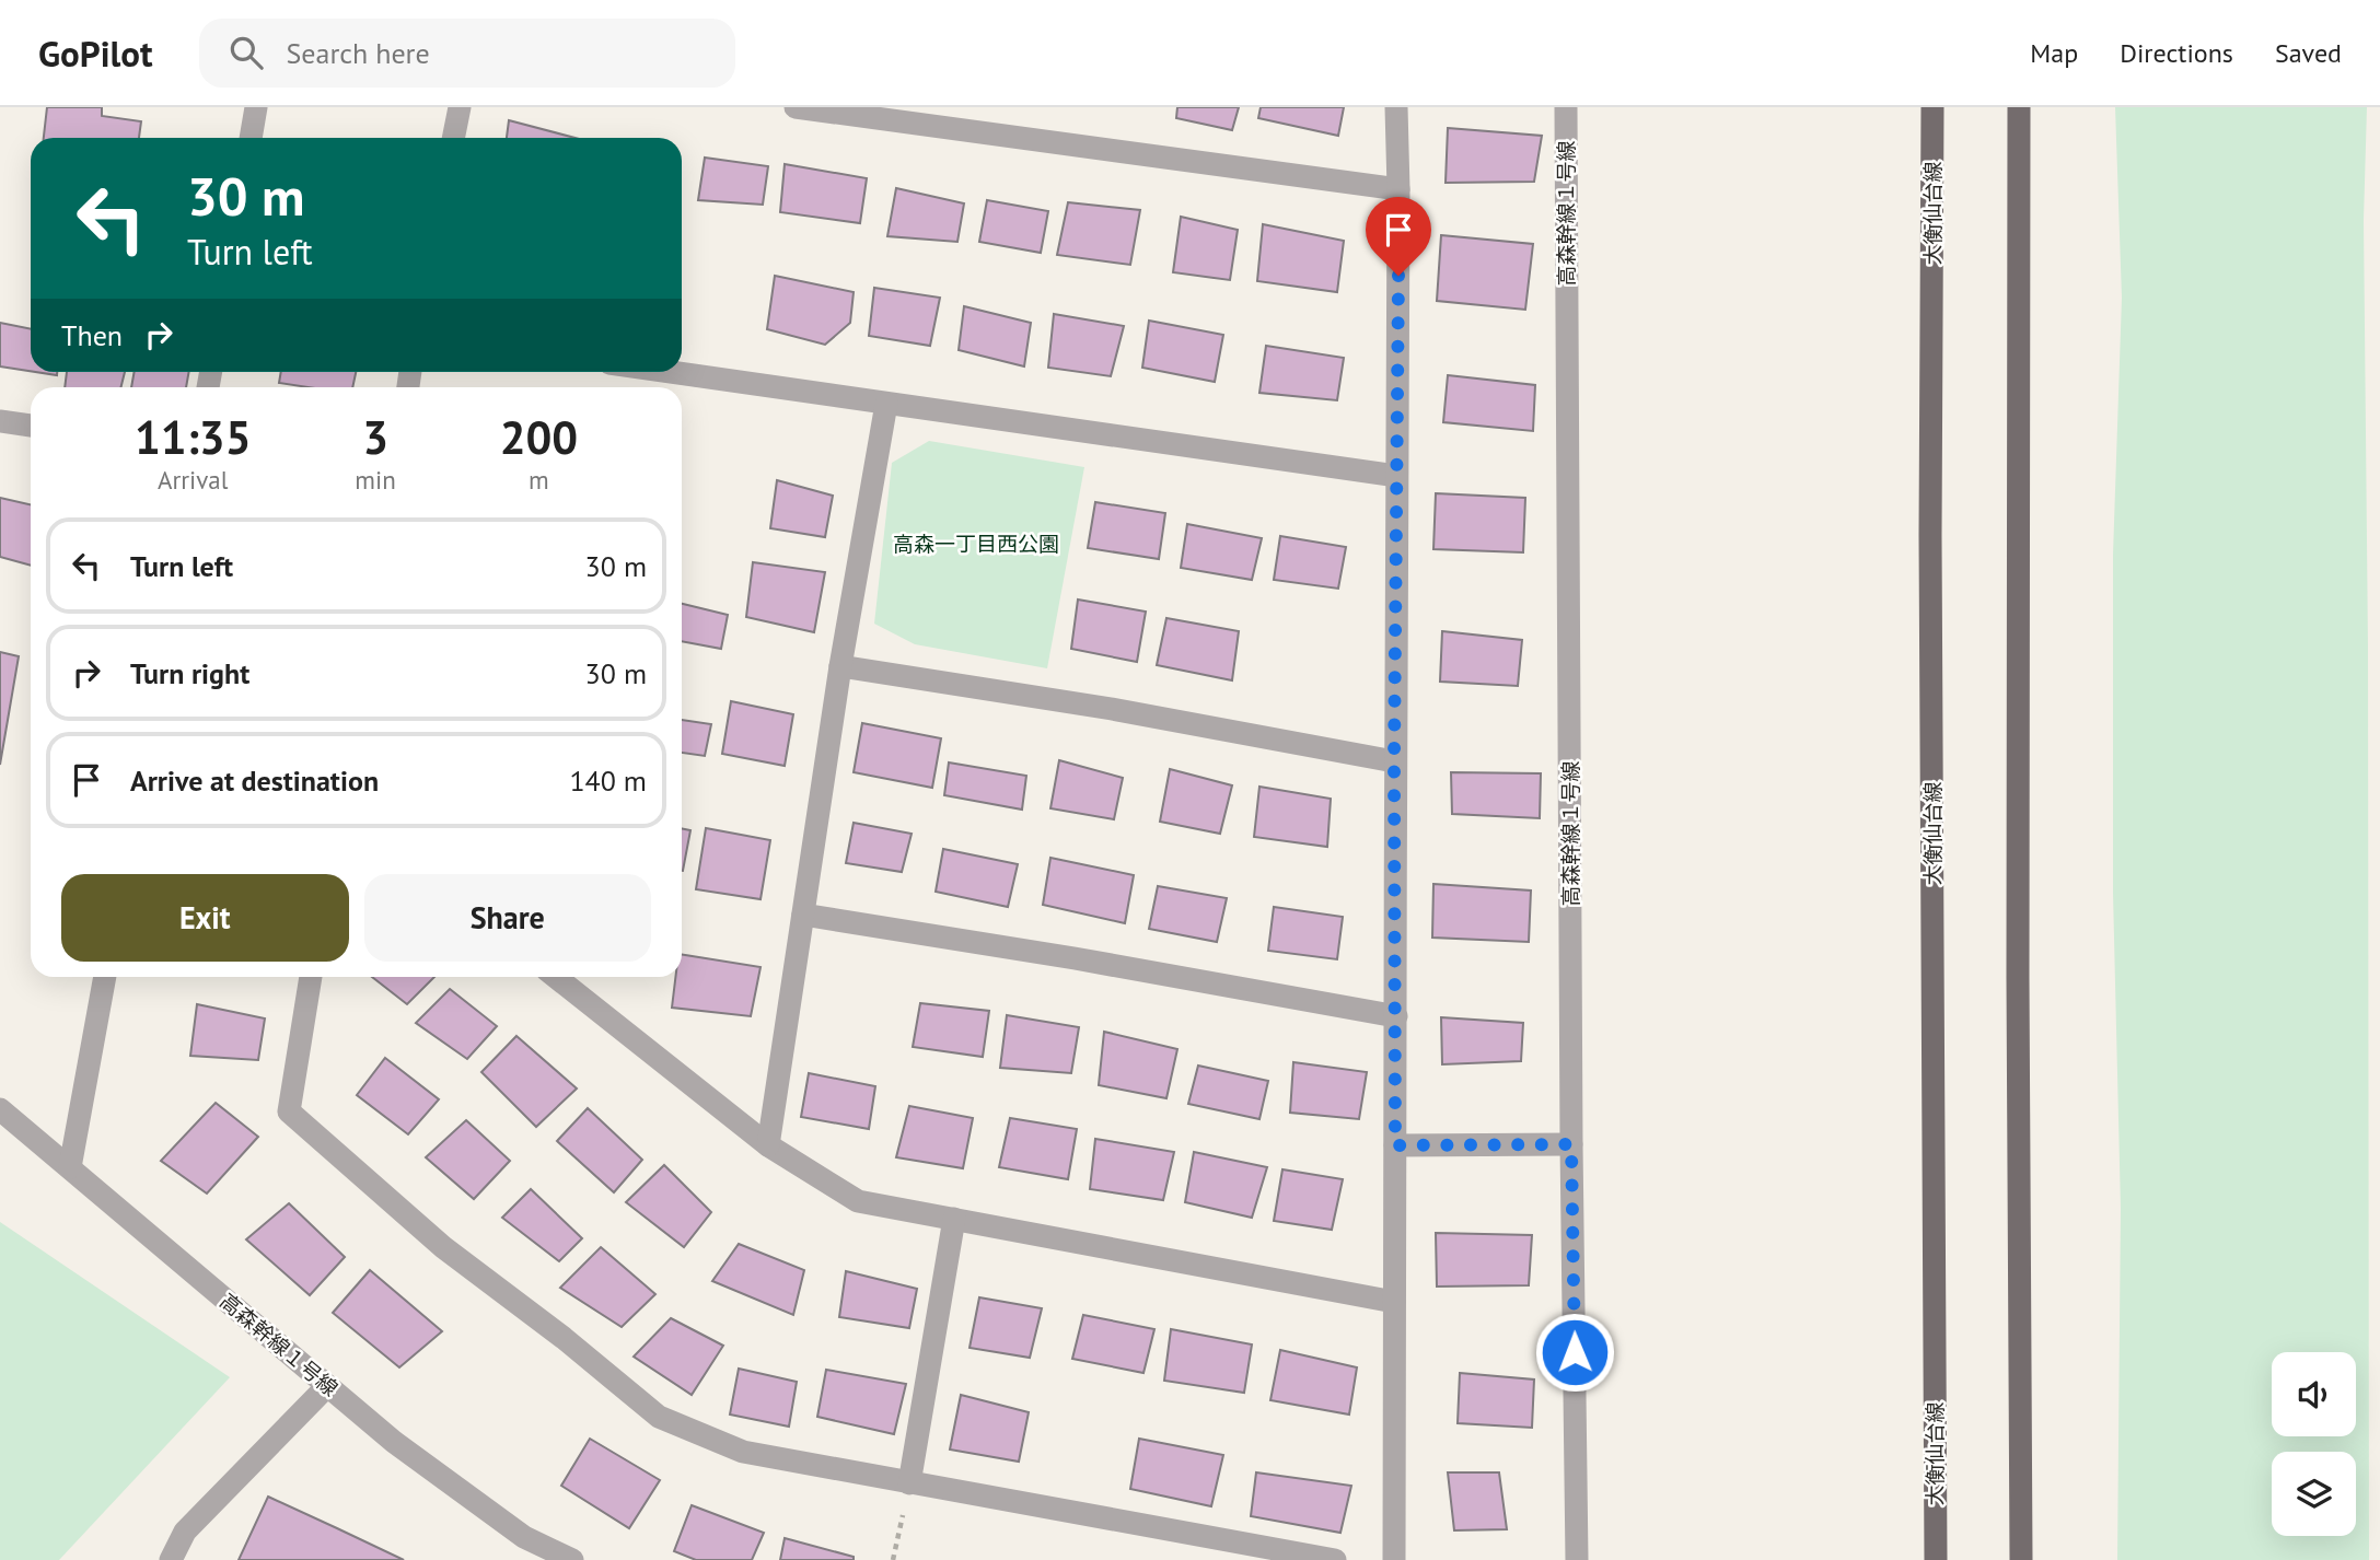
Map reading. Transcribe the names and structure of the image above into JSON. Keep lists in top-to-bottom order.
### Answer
{
  "streets": {
    "main road": ["大衡仙台線"],
    "street": ["高森幹線１号線"]
  },
  "parks": ["高森一丁目西公園"],
  "page": {
    "header": "GoPilot",
    "search": "Search here",
    "nav": ["Map", "Directions", "Saved"],
    "turn": ["30 m", "Turn left"],
    "then": "Then",
    "eta": [
      "11:35",
      "Arrival",
      "3",
      "min",
      "200",
      "m"
    ],
    "list": [
      {
        "name": "Turn left",
        "value": "30 m"
      },
      {
        "name": "Turn right",
        "value": "30 m"
      },
      {
        "name": "Arrive at destination",
        "value": "140 m"
      }
    ],
    "buttons": ["Exit", "Share"]
  }
}
